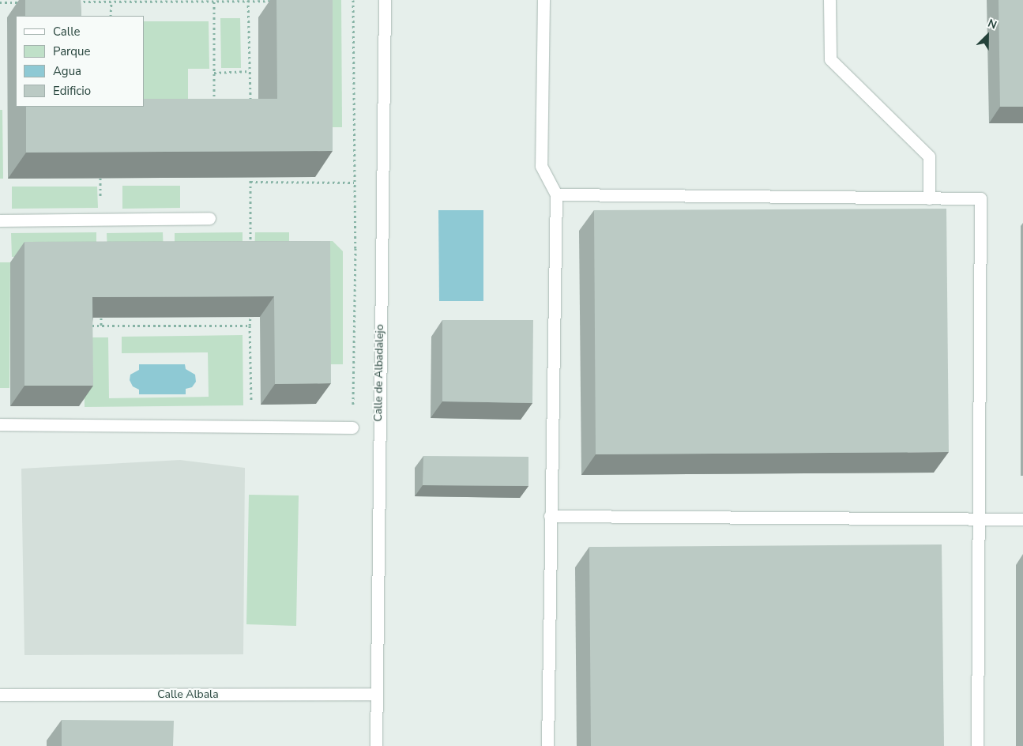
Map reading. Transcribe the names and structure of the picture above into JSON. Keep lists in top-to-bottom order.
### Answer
{
  "streets": {
    "street": ["Calle de Albadalejo", "Calle Albala"]
  },
  "crossings": [
    ["Calle de Albadalejo", "Calle Albala"]
  ],
  "legend": [
    "Calle",
    "Parque",
    "Agua",
    "Edificio"
  ],
  "north": "top right"
}
